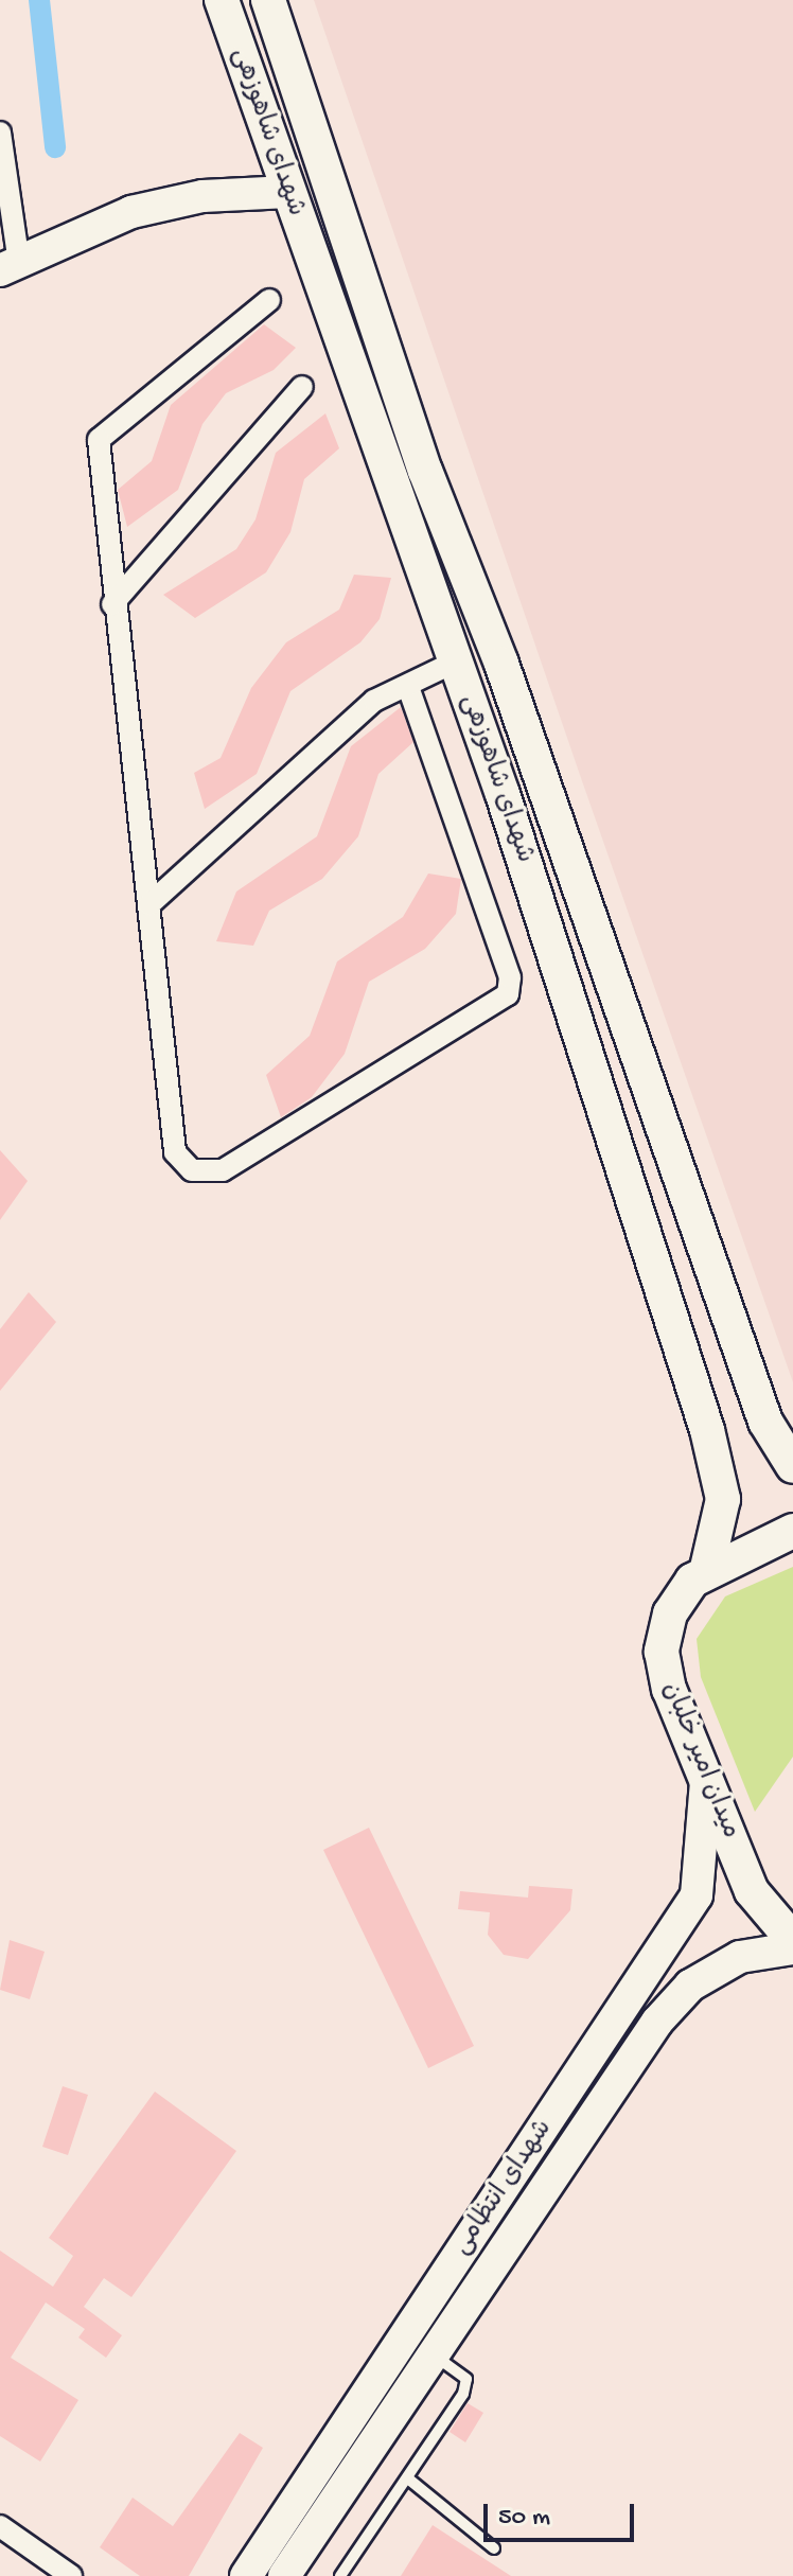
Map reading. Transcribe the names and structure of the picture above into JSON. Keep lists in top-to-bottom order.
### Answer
{
  "streets": {
    "main road": ["شهدای شاهوزهی", "میدان امیر خلبان", "شهدای انتظامی"]
  },
  "crossings": [
    ["شهدای شاهوزهی", "میدان امیر خلبان"],
    ["میدان امیر خلبان", "شهدای انتظامی"]
  ],
  "scale_bar": "50 m"
}
